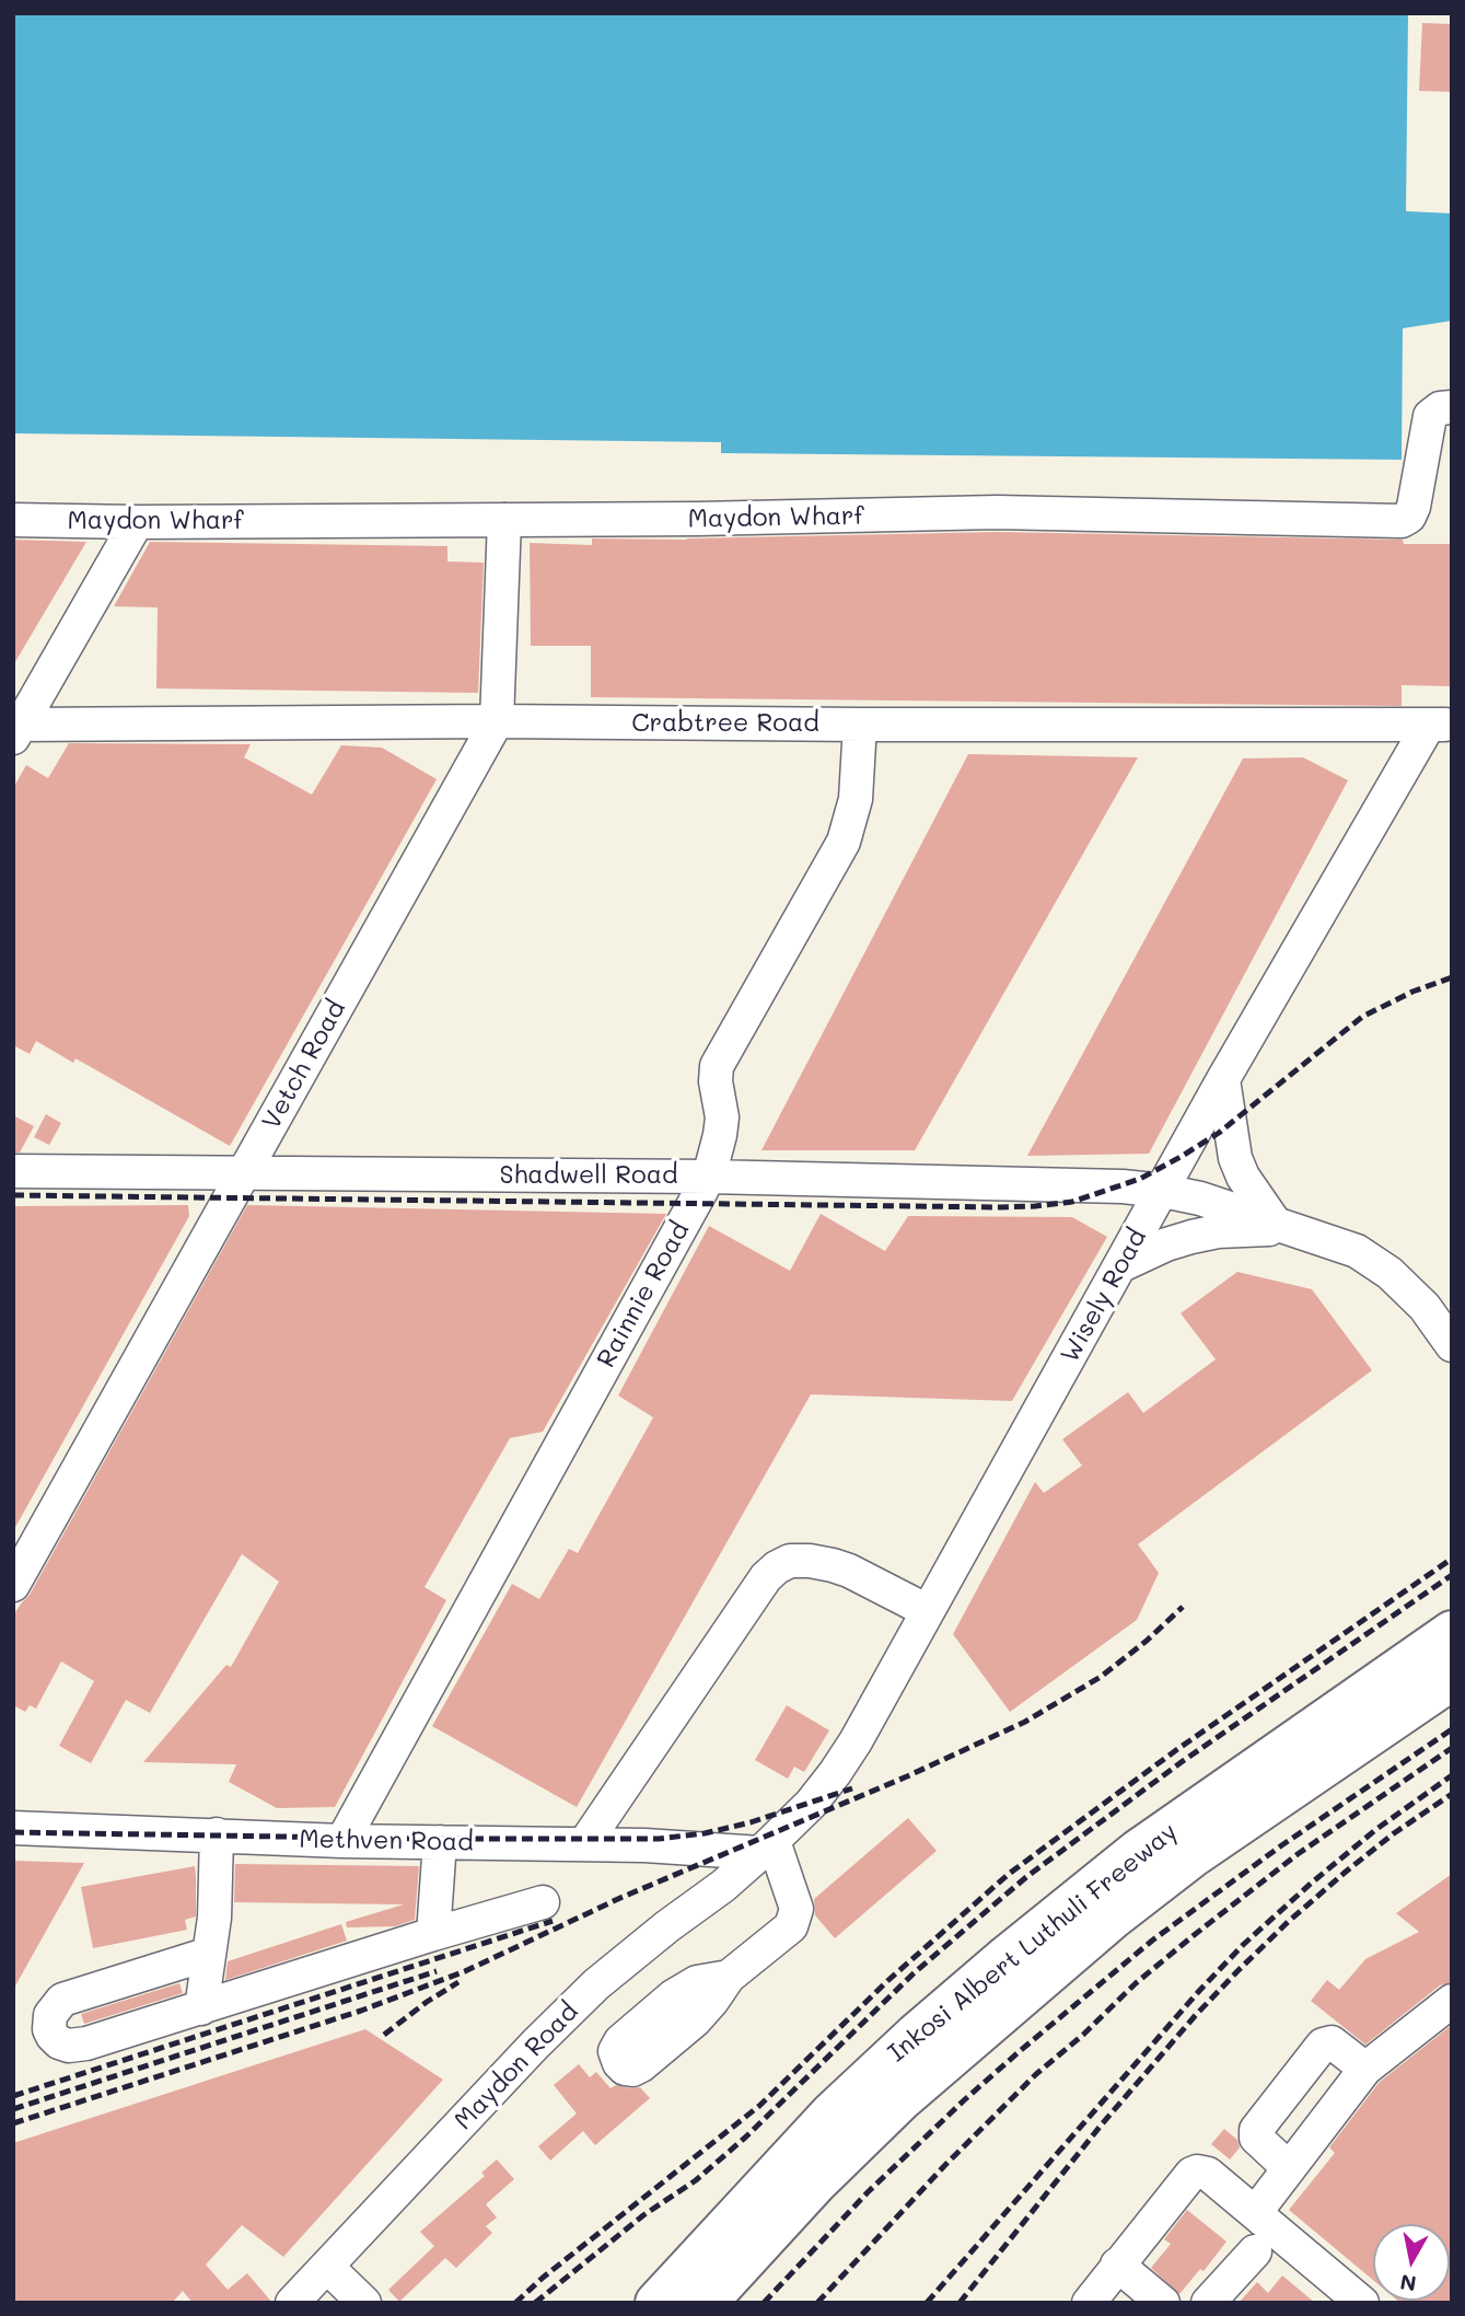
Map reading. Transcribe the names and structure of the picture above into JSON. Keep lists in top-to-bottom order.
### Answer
{
  "streets": {
    "highway": ["Inkosi Albert Luthuli Freeway"],
    "street": [
      "Maydon Wharf",
      "Crabtree Road",
      "Vetch Road",
      "Shadwell Road",
      "Rainnie Road",
      "Wisely Road",
      "Methven Road",
      "Maydon Road"
    ]
  },
  "crossings": [
    ["Maydon Wharf", "Vetch Road"],
    ["Crabtree Road", "Vetch Road"],
    ["Crabtree Road", "Rainnie Road"],
    ["Crabtree Road", "Wisely Road"],
    ["Vetch Road", "Shadwell Road"],
    ["Shadwell Road", "Rainnie Road"],
    ["Shadwell Road", "Wisely Road"],
    ["Rainnie Road", "Methven Road"],
    ["Wisely Road", "Methven Road"],
    ["Wisely Road", "Maydon Road"],
    ["Methven Road", "Maydon Road"]
  ],
  "north": "bottom"
}
